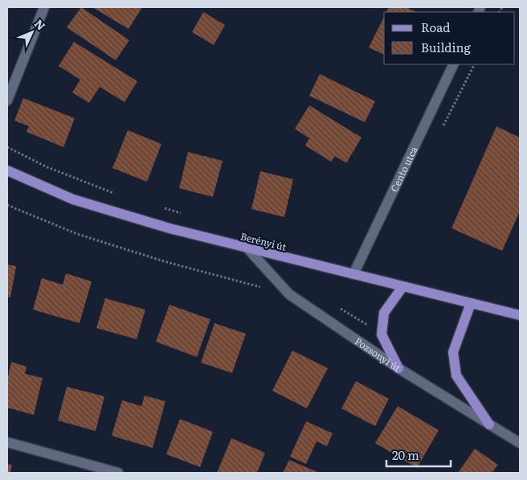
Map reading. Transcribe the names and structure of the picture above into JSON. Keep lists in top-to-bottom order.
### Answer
{
  "streets": {
    "main road": ["Berényi út"],
    "street": ["Cento utca", "Pozsonyi út"]
  },
  "crossings": [
    ["Cento utca", "Berényi út"],
    ["Berényi út", "Pozsonyi út"]
  ],
  "legend": ["Road", "Building"],
  "scale_bar": "20 m",
  "north": "top right"
}
